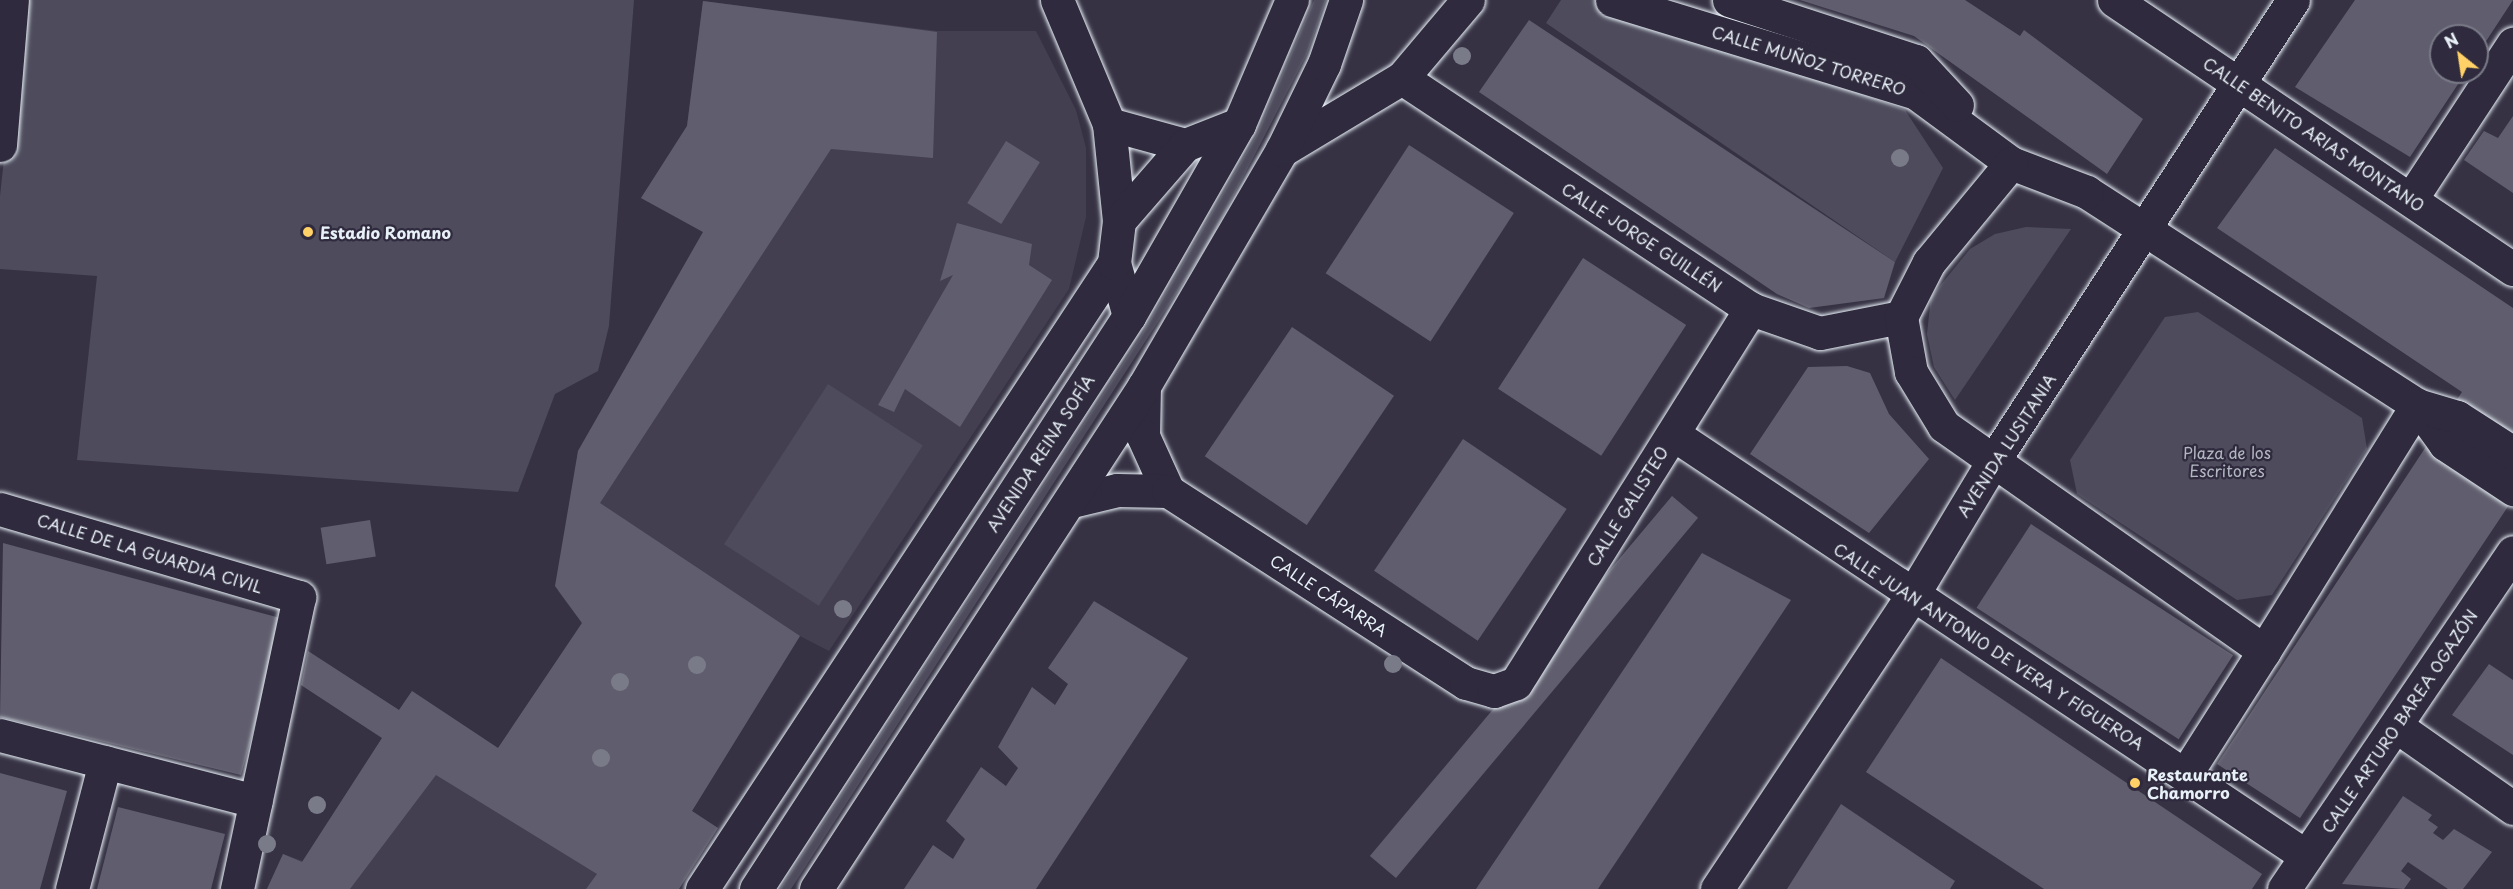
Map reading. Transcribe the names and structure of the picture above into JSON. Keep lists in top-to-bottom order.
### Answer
{
  "streets": {
    "main road": [
      "CALLE MUÑOZ TORRERO",
      "CALLE BENITO ARIAS MONTANO",
      "CALLE JORGE GUILLÉN",
      "AVENIDA LUSITANIA",
      "AVENIDA REINA SOFÍA",
      "CALLE GALISTEO",
      "CALLE DE LA GUARDIA CIVIL",
      "CALLE CÁPARRA",
      "CALLE JUAN ANTONIO DE VERA Y FIGUEROA",
      "CALLE ARTURO BAREA OGAZÓN"
    ]
  },
  "crossings": [
    ["CALLE BENITO ARIAS MONTANO", "AVENIDA LUSITANIA"],
    ["CALLE JORGE GUILLÉN", "CALLE GALISTEO"],
    ["AVENIDA LUSITANIA", "CALLE JUAN ANTONIO DE VERA Y FIGUEROA"],
    ["CALLE GALISTEO", "CALLE CÁPARRA"],
    ["CALLE GALISTEO", "CALLE JUAN ANTONIO DE VERA Y FIGUEROA"],
    ["CALLE JUAN ANTONIO DE VERA Y FIGUEROA", "CALLE ARTURO BAREA OGAZÓN"]
  ],
  "parks": ["Plaza de los Escritores"],
  "places": ["Estadio Romano", "Restaurante Chamorro"],
  "north": "top left"
}
